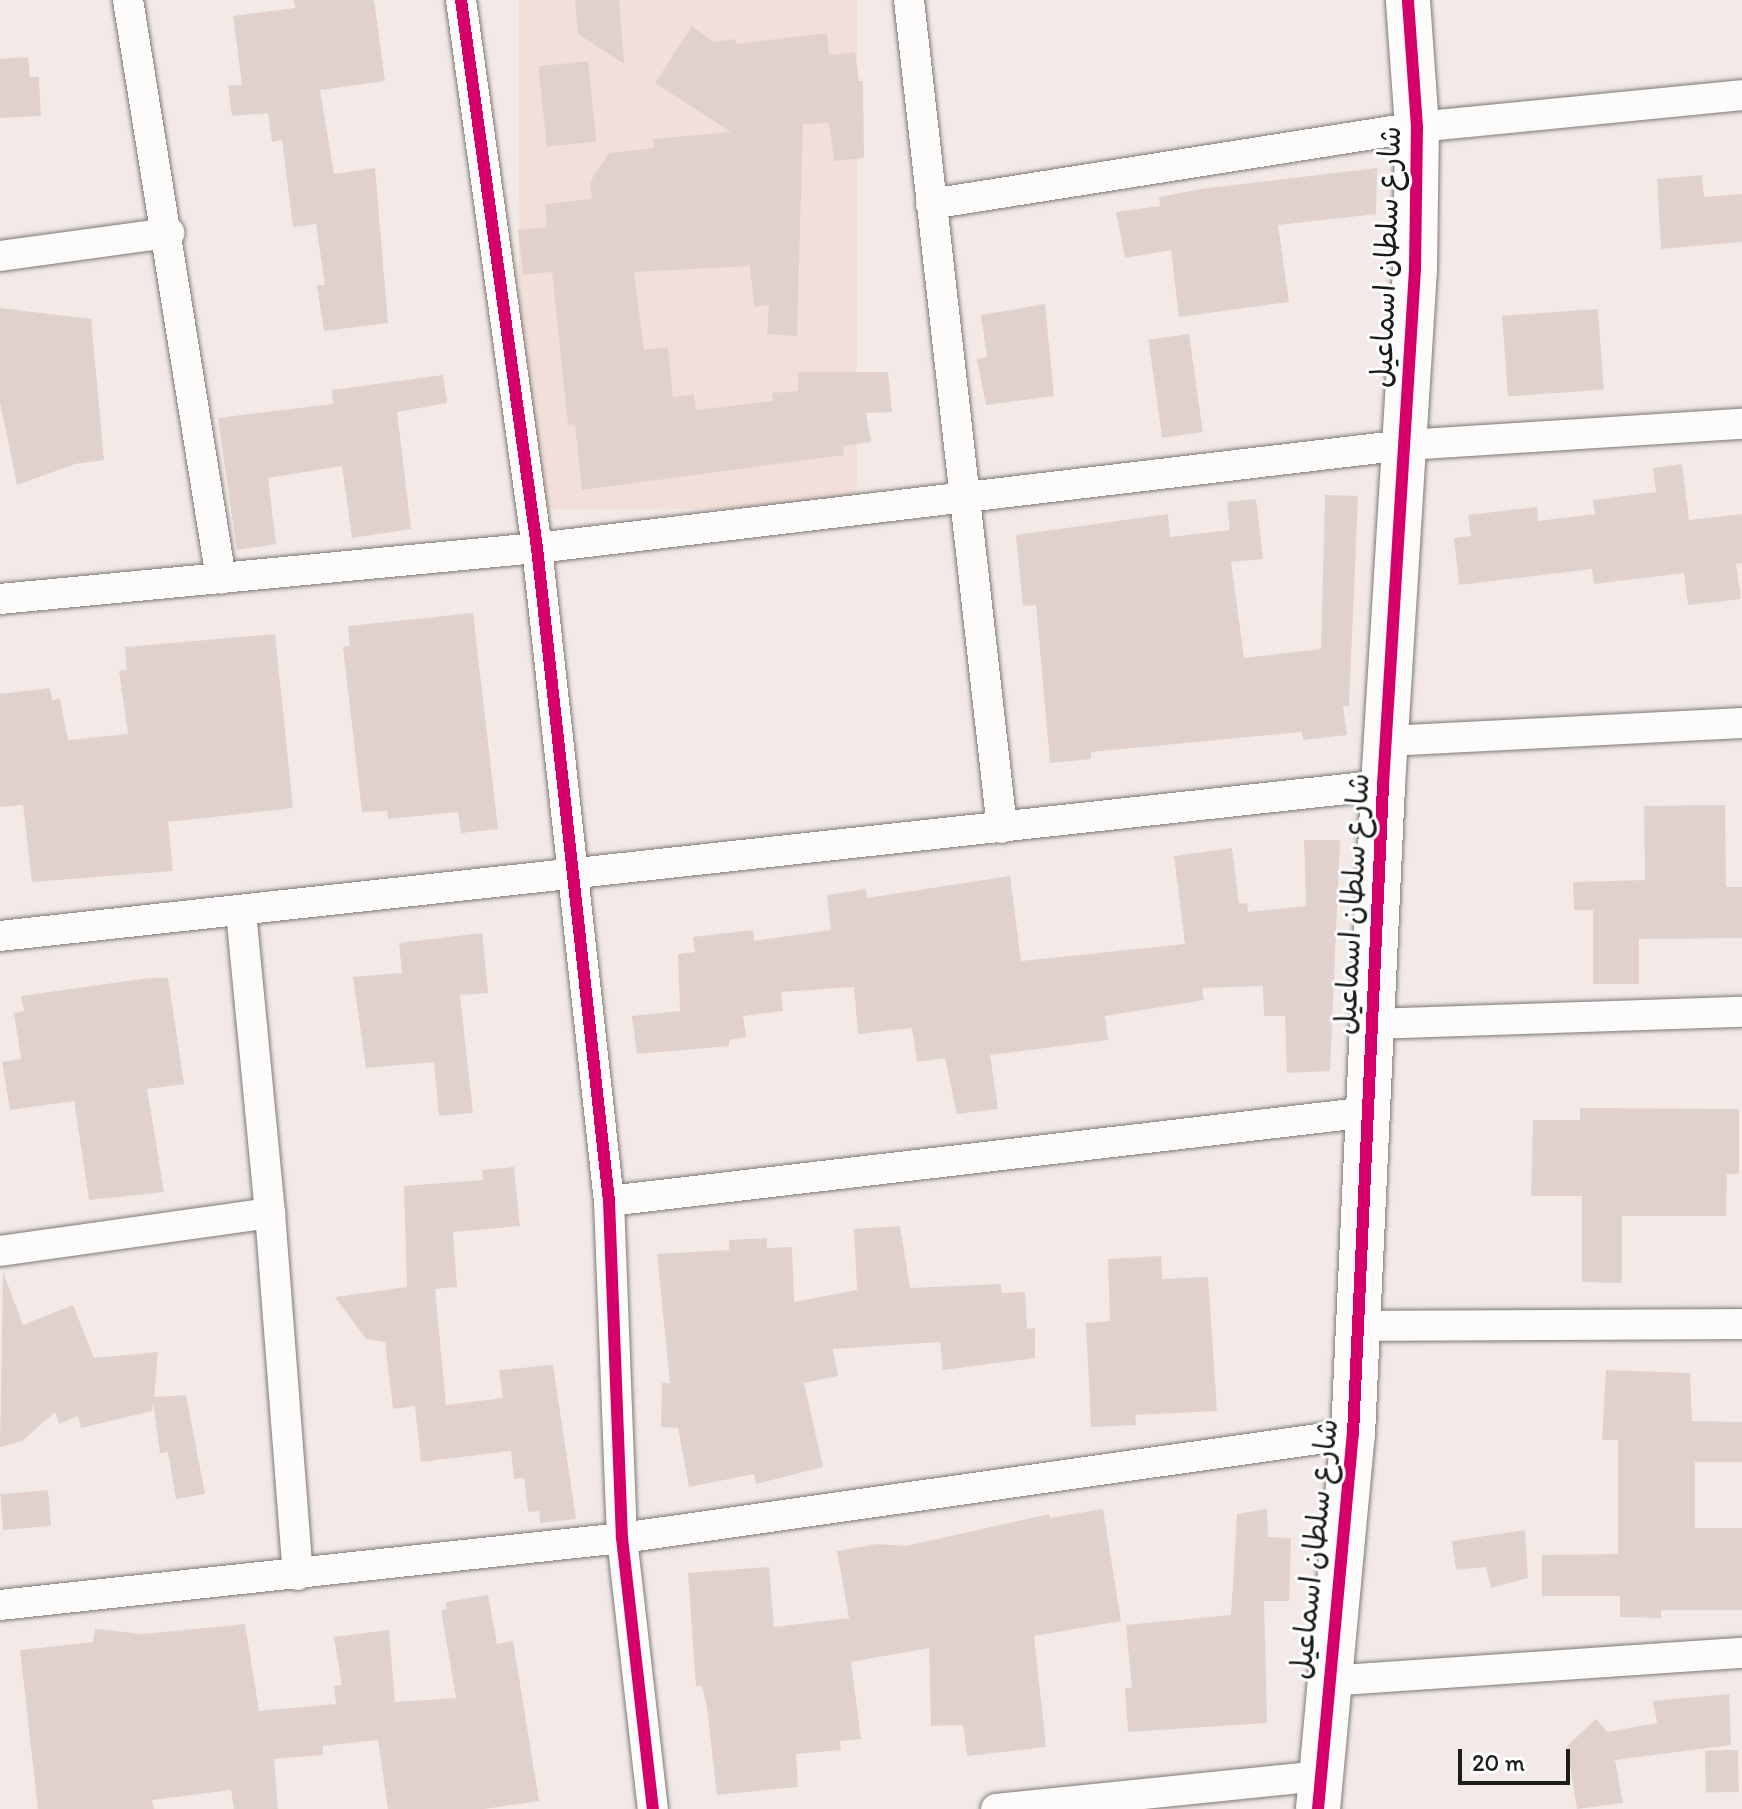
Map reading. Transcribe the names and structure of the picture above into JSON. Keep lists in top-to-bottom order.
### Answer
{
  "streets": {
    "street": ["شارع سلطان اسماعيل"]
  },
  "scale_bar": "20 m"
}
